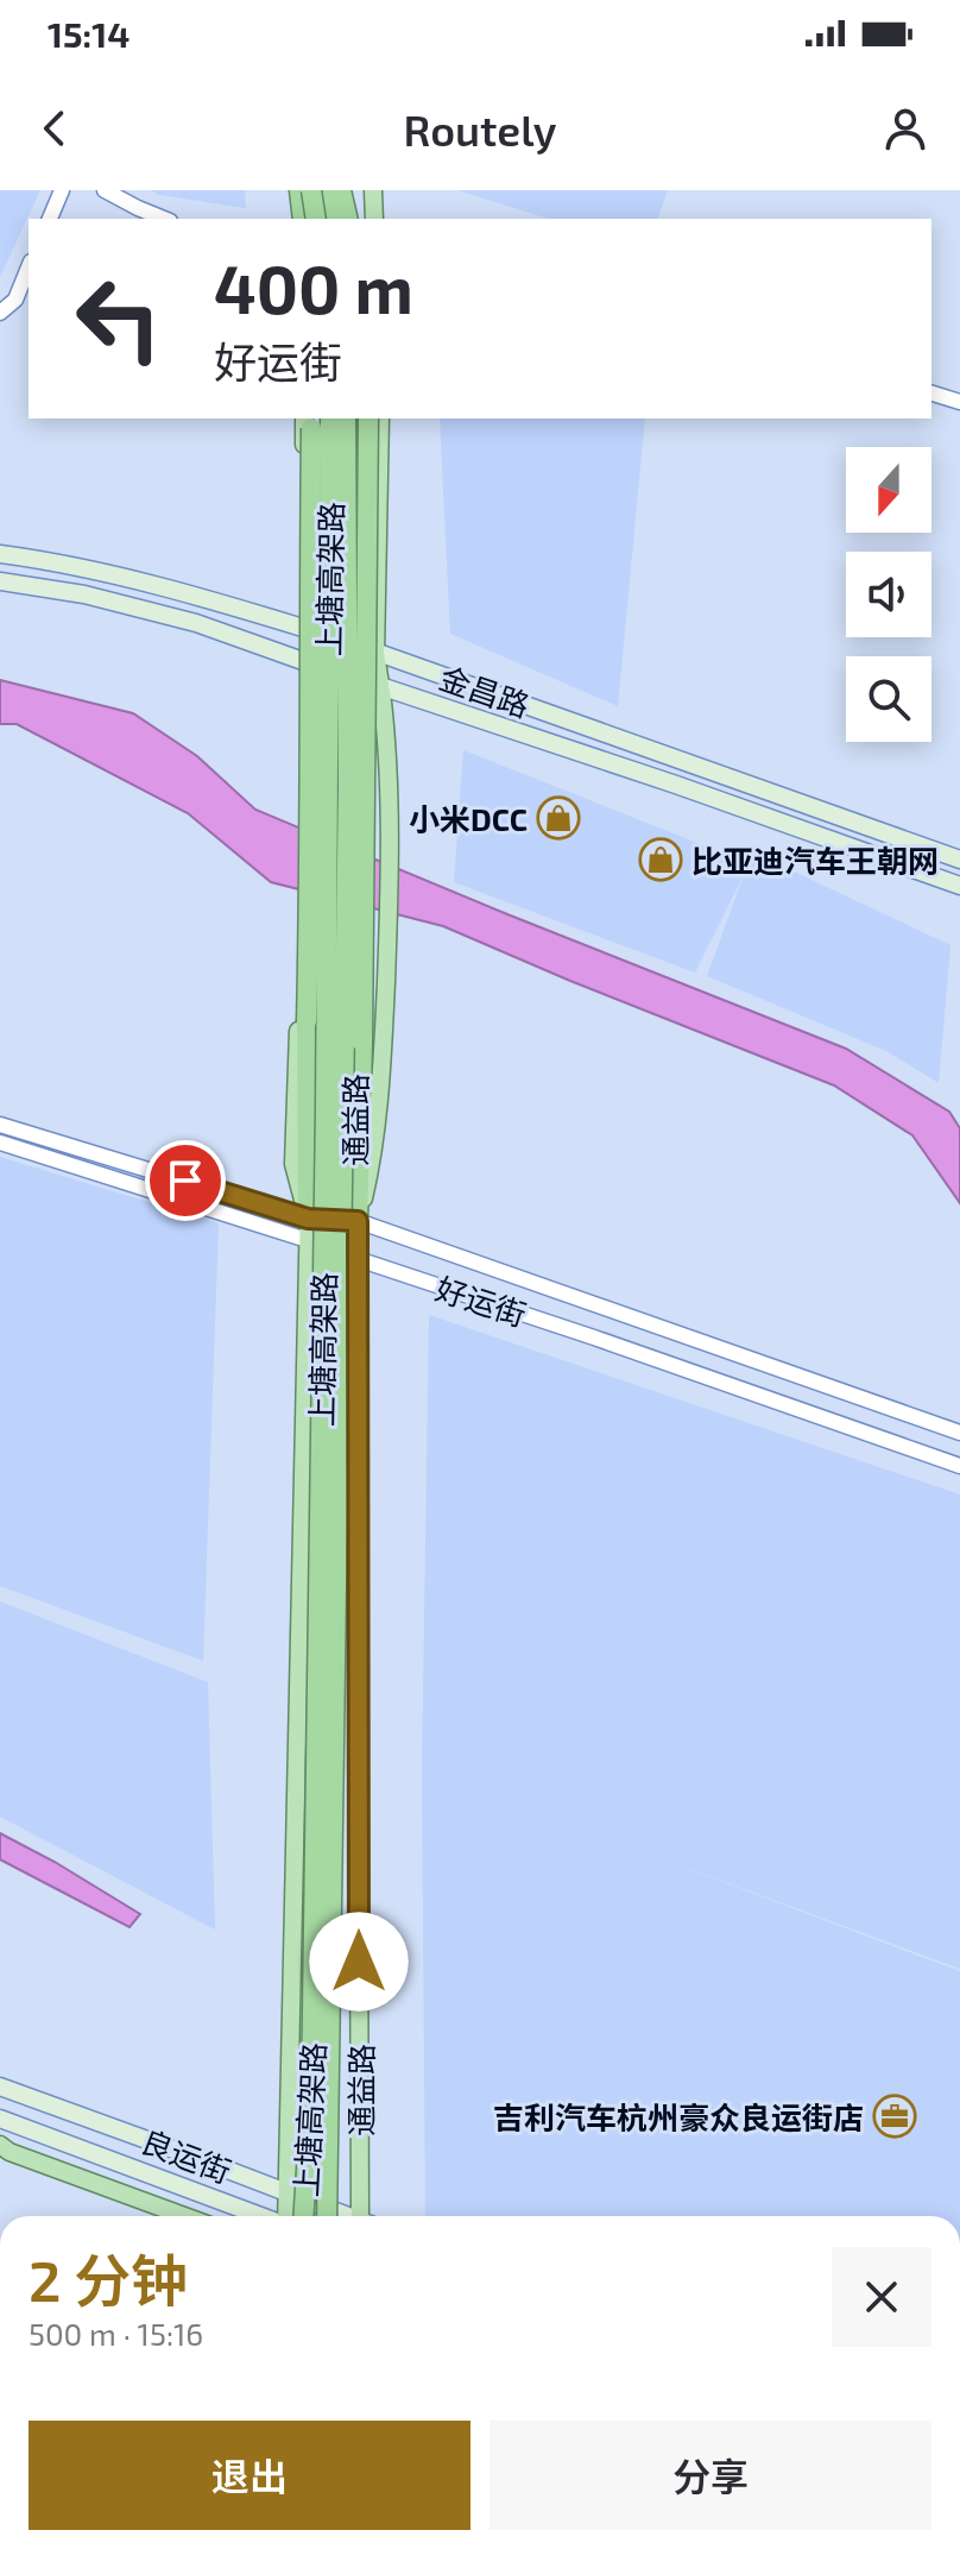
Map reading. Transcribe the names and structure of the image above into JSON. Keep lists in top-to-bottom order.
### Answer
{
  "streets": {
    "highway": ["上塘高架路"],
    "main road": ["金昌路", "通益路", "良运街"],
    "street": ["好运街"]
  },
  "crossings": [
    ["金昌路", "通益路"],
    ["通益路", "好运街"],
    ["通益路", "良运街"]
  ],
  "places": {
    "shop": ["小米DCC", "比亚迪汽车王朝网"],
    "office": ["吉利汽车杭州豪众良运街店"]
  },
  "north": "bottom",
  "page": {
    "status": "15:14",
    "header": "Routely",
    "turn": ["400 m", "好运街"],
    "heading": ["2 分钟", "500 m · 15:16"],
    "buttons": ["退出", "分享"]
  }
}
